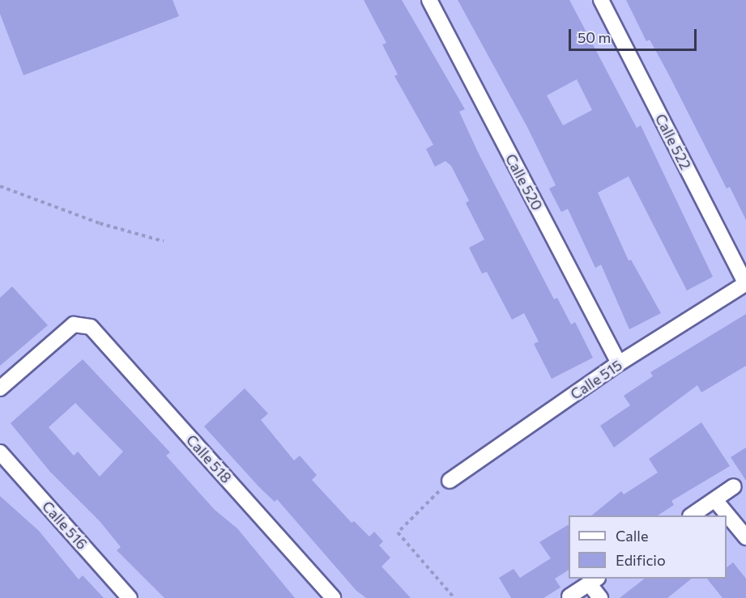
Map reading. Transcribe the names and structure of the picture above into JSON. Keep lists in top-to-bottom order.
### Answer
{
  "streets": {
    "street": [
      "Calle 522",
      "Calle 520",
      "Calle 515",
      "Calle 518",
      "Calle 516"
    ]
  },
  "crossings": [
    ["Calle 522", "Calle 515"],
    ["Calle 520", "Calle 515"]
  ],
  "legend": ["Calle", "Edificio"],
  "scale_bar": "50 m"
}
